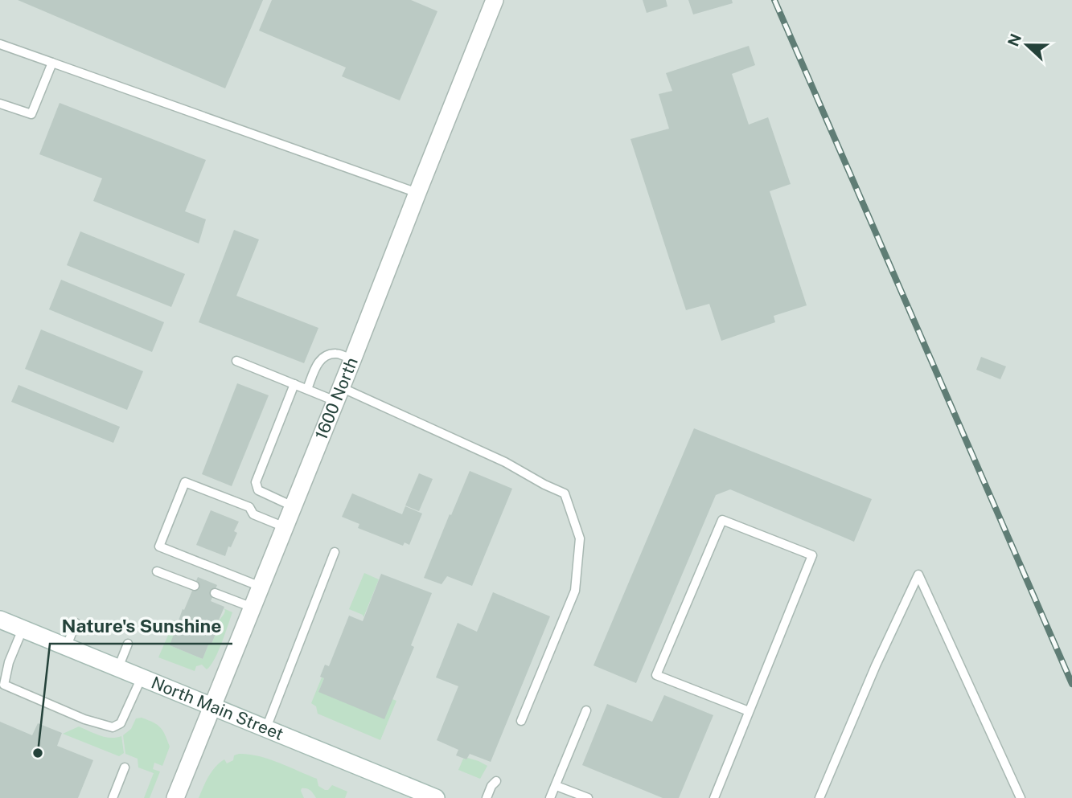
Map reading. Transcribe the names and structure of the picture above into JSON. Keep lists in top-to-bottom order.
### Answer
{
  "streets": {
    "street": ["1600 North", "North Main Street"]
  },
  "crossings": [
    ["1600 North", "North Main Street"]
  ],
  "places": ["Nature's Sunshine"],
  "north": "left"
}
